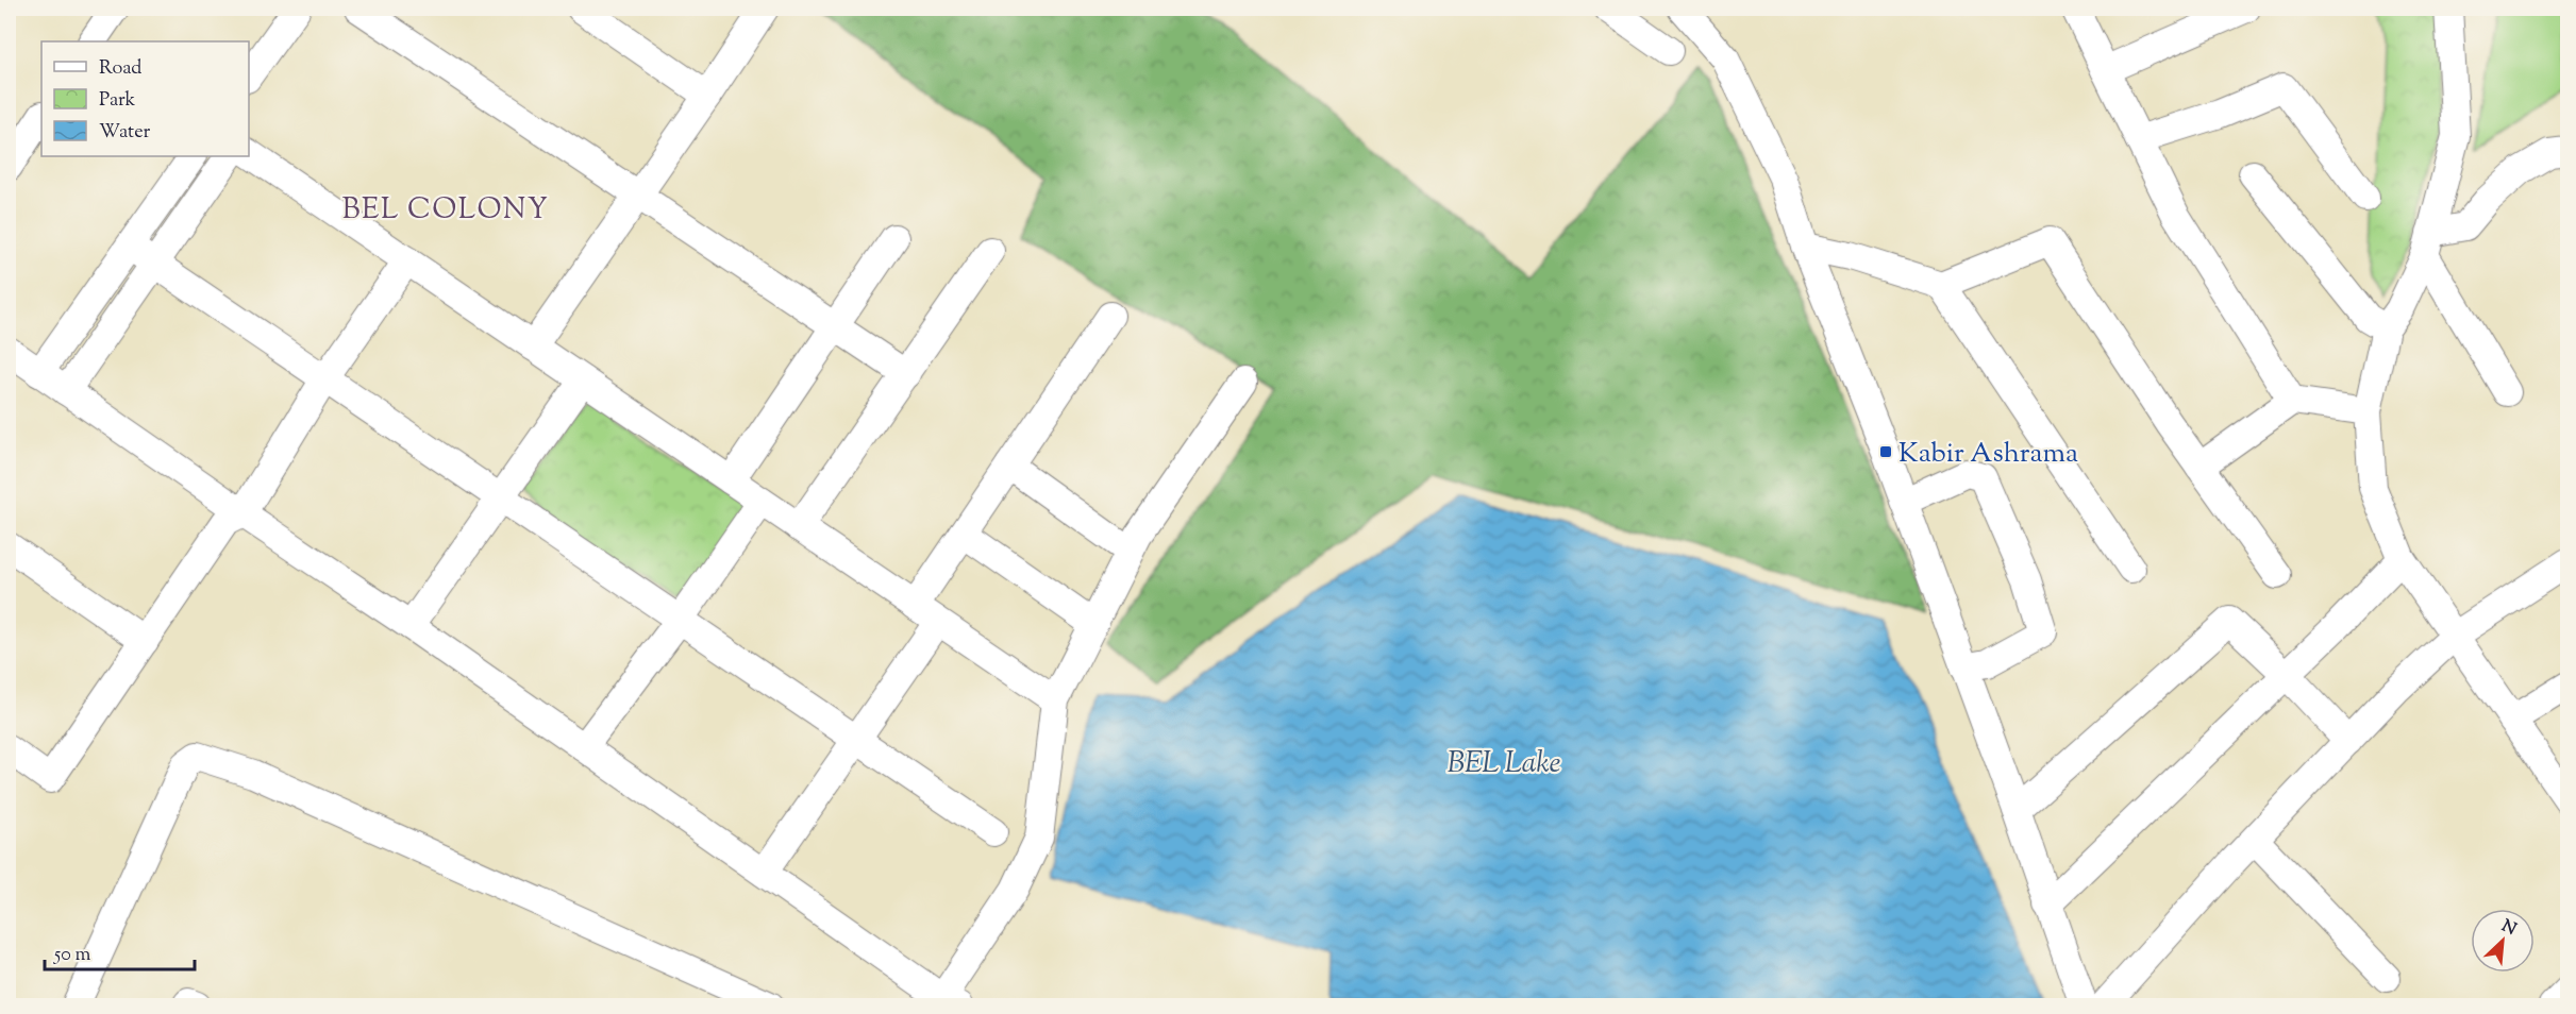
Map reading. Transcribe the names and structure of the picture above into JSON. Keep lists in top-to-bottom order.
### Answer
{
  "districts": ["BEL COLONY"],
  "water": ["BEL Lake"],
  "places": {
    "transit": ["Kabir Ashrama"]
  },
  "legend": ["Road", "Park", "Water"],
  "scale_bar": "50 m",
  "north": "top right"
}
